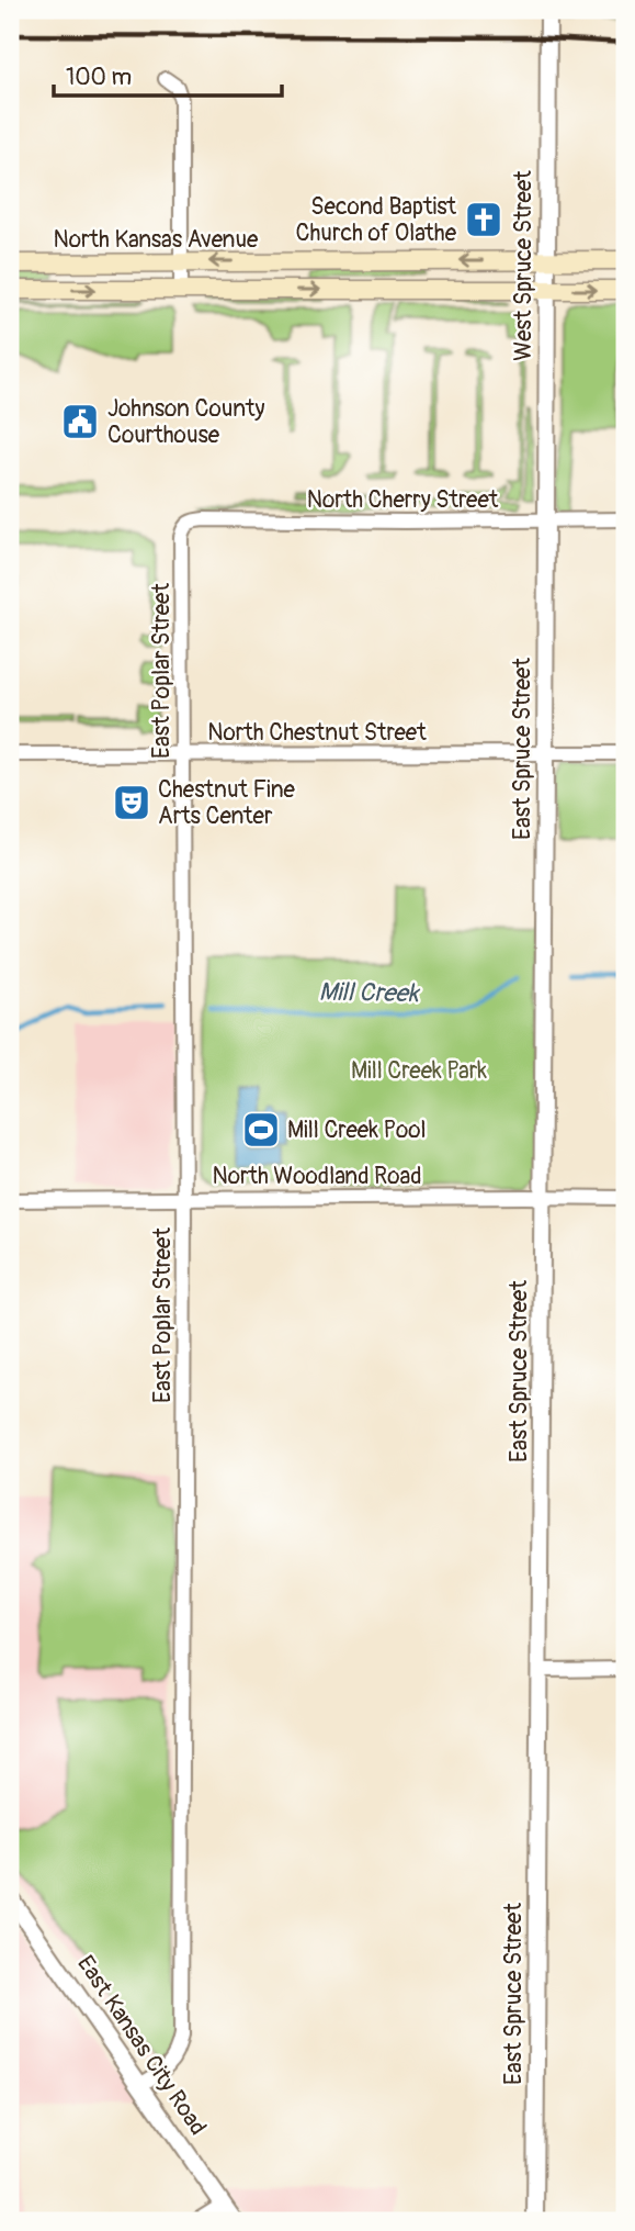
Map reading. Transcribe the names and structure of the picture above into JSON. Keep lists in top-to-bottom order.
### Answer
{
  "streets": {
    "main road": ["North Kansas Avenue"],
    "street": [
      "West Spruce Street",
      "North Cherry Street",
      "East Poplar Street",
      "North Chestnut Street",
      "East Spruce Street",
      "North Woodland Road",
      "East Kansas City Road"
    ]
  },
  "crossings": [
    ["North Kansas Avenue", "West Spruce Street"],
    ["West Spruce Street", "North Cherry Street"],
    ["West Spruce Street", "East Spruce Street"],
    ["North Cherry Street", "East Poplar Street"],
    ["North Cherry Street", "East Spruce Street"],
    ["East Poplar Street", "North Chestnut Street"],
    ["East Poplar Street", "North Woodland Road"],
    ["East Poplar Street", "East Kansas City Road"],
    ["North Chestnut Street", "East Spruce Street"],
    ["East Spruce Street", "North Woodland Road"]
  ],
  "water": ["Mill Creek"],
  "parks": ["Mill Creek Park"],
  "places": {
    "church": ["Second Baptist Church of Olathe"],
    "public building": ["Johnson County Courthouse"],
    "theatre": ["Chestnut Fine Arts Center"],
    "sports": ["Mill Creek Pool"]
  },
  "scale_bar": "100 m"
}
